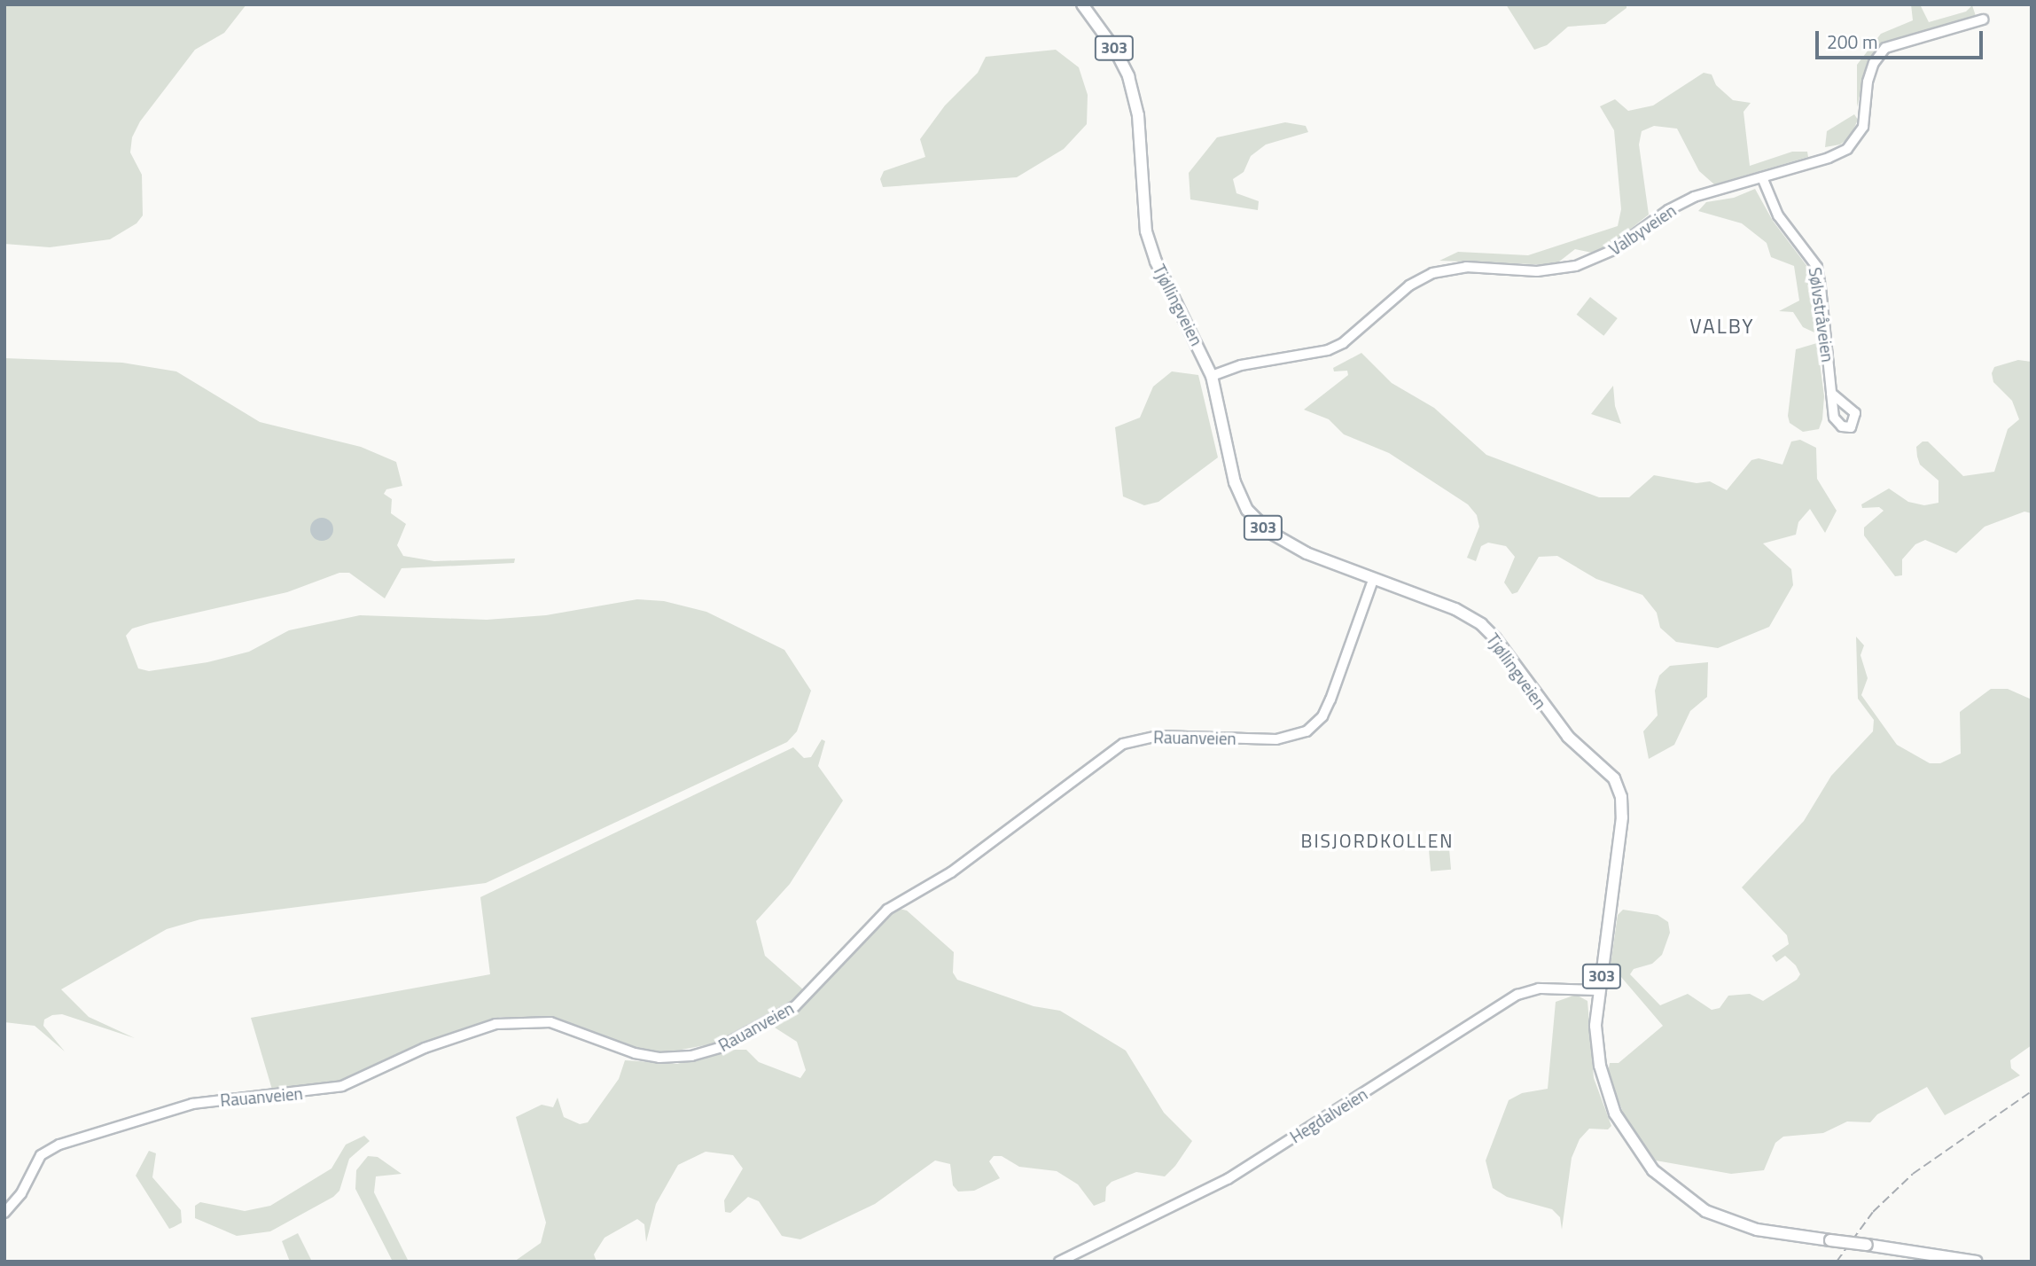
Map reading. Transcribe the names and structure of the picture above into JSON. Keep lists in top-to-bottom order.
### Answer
{
  "streets": {
    "main road": ["303", "Tjøllingveien"],
    "street": [
      "Valbyveien",
      "Sølvstråveien",
      "Rauanveien",
      "Hegdalveien"
    ]
  },
  "crossings": [
    ["Valbyveien", "Tjøllingveien"],
    ["Valbyveien", "Sølvstråveien"],
    ["Tjøllingveien", "Rauanveien"],
    ["Tjøllingveien", "Hegdalveien"]
  ],
  "districts": ["VALBY", "BISJORDKOLLEN"],
  "scale_bar": "200 m"
}
